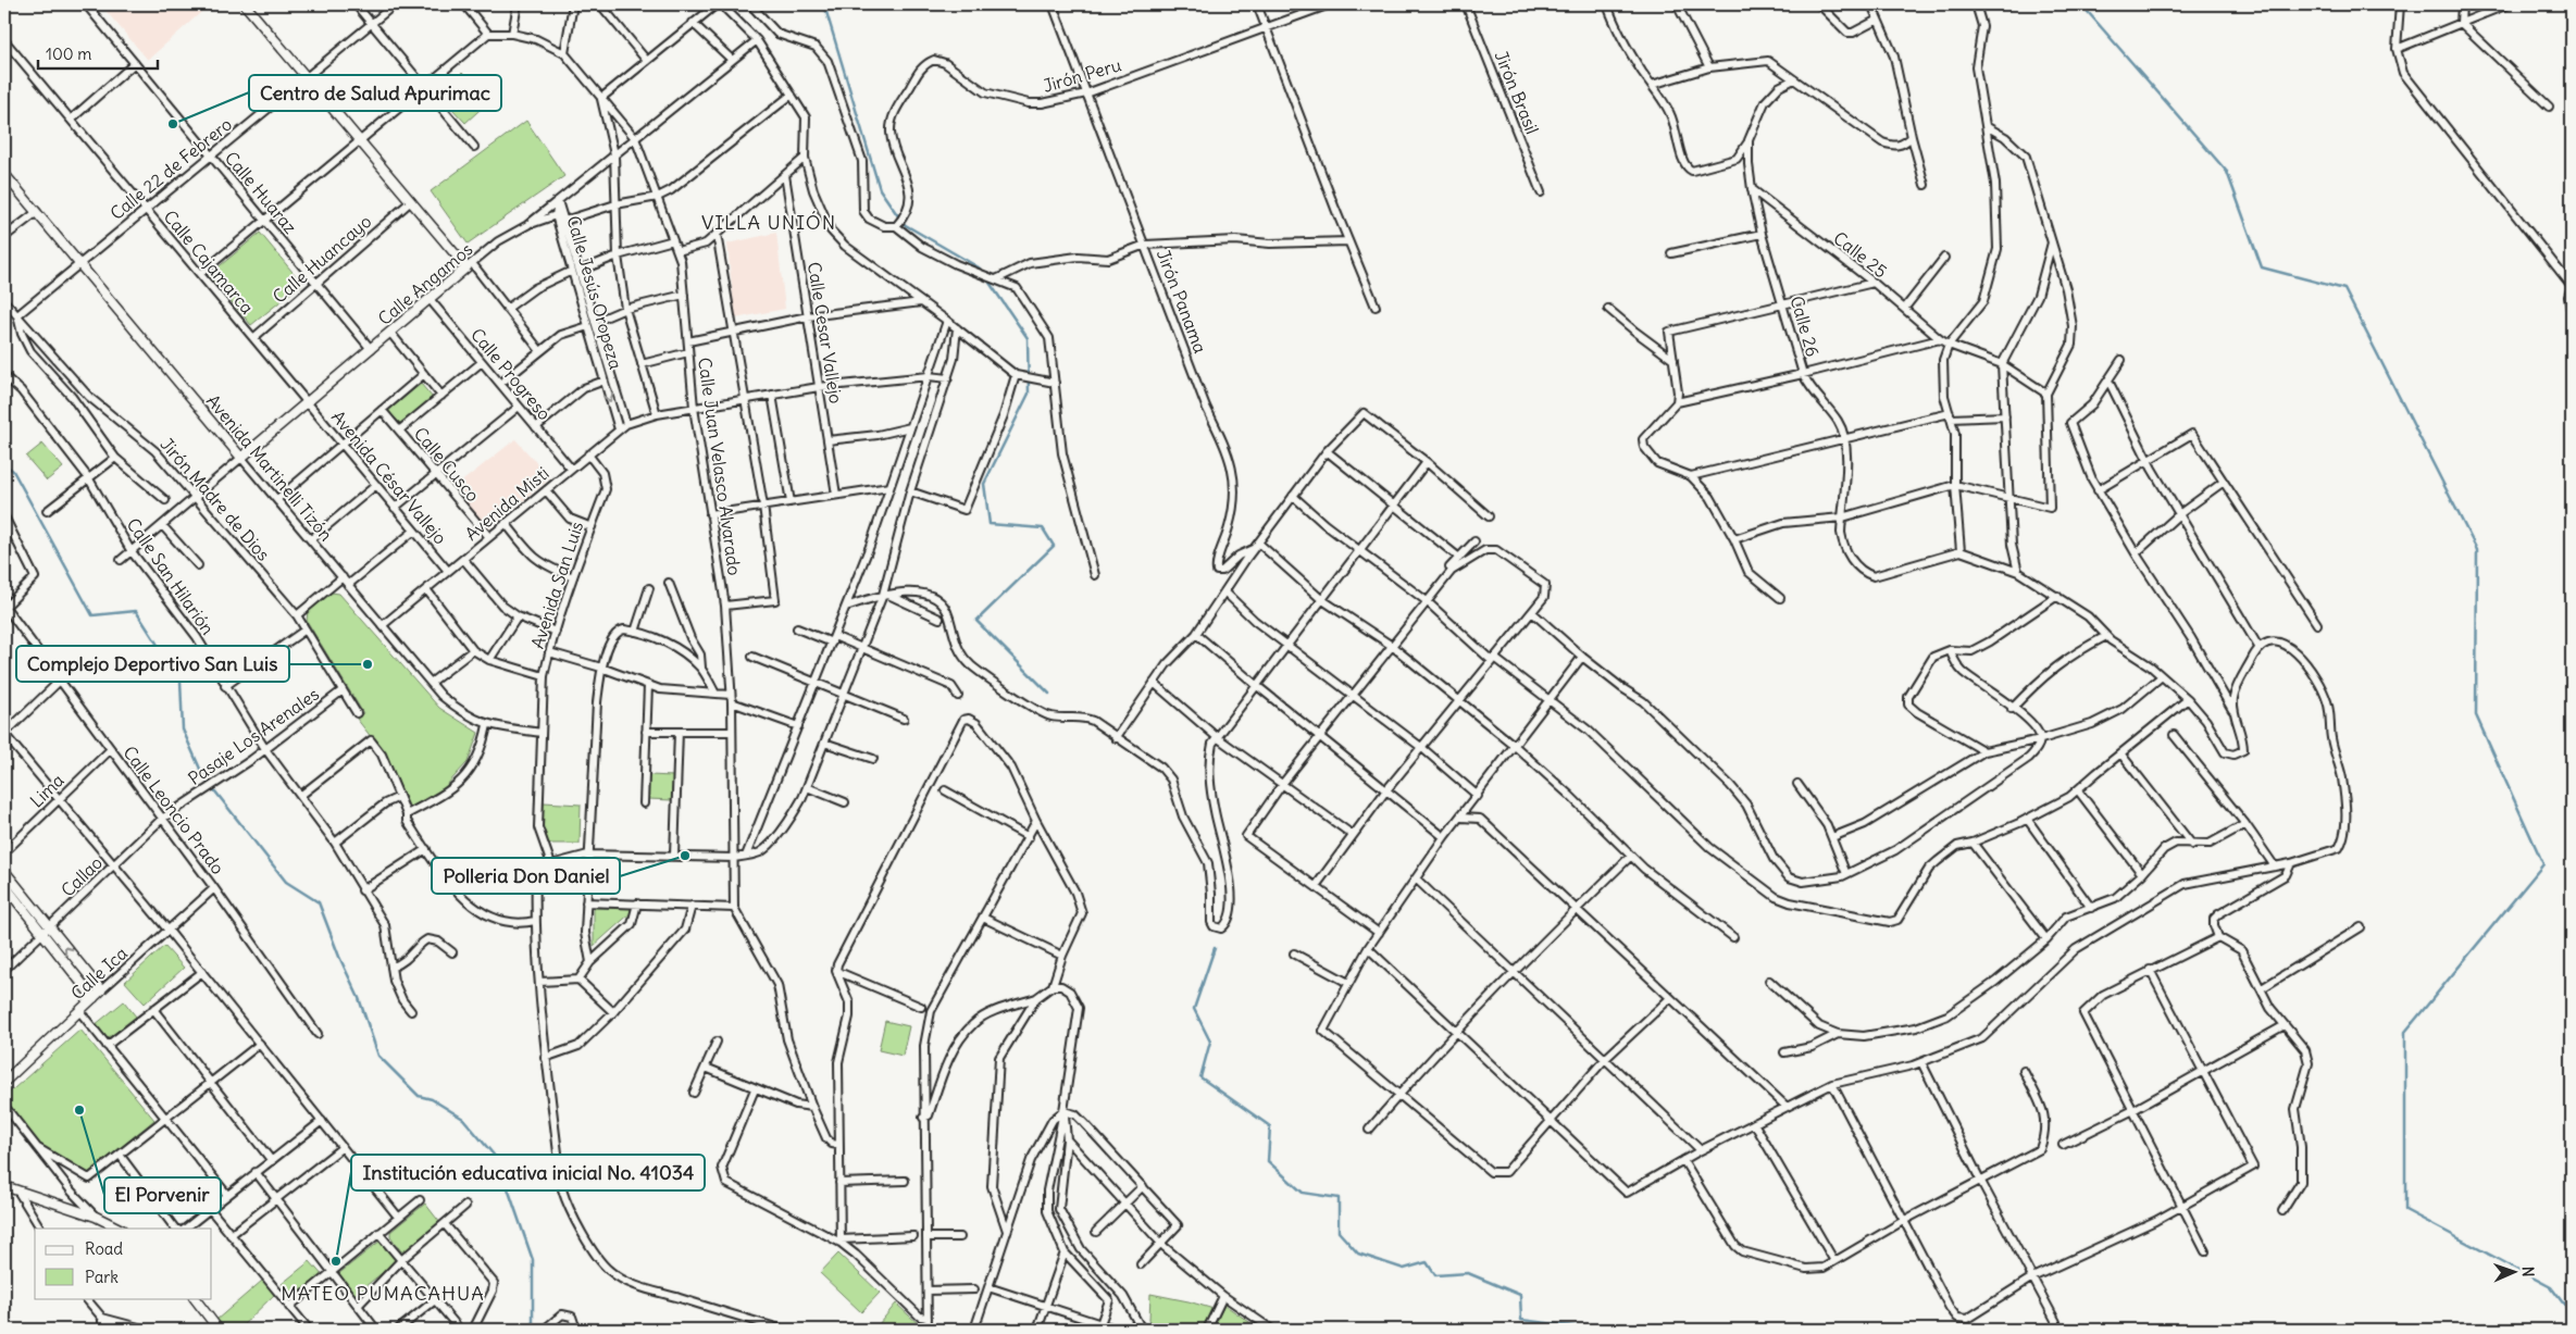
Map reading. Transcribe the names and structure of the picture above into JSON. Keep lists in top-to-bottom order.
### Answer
{
  "streets": {
    "street": [
      "Jirón Peru",
      "Jirón Brasil",
      "Calle 22 de Febrero",
      "Calle Huaraz",
      "Calle 25",
      "Calle Huancayo",
      "Calle Cajamarca",
      "Calle Angamos",
      "Calle Jesús Oropeza",
      "Jirón Panama",
      "Calle 26",
      "Calle Cesar Vallejo",
      "Calle Progreso",
      "Calle Cusco",
      "Calle Juan Velasco Alvarado",
      "Avenida Martinelli Tizón",
      "Avenida César Vallejo",
      "Jirón Madre de Dios",
      "Avenida Misti",
      "Calle San Hilarión",
      "Avenida San Luis",
      "Pasaje Los Arenales",
      "Lima",
      "Calle Leoncio Prado",
      "Callao",
      "Calle Ica"
    ]
  },
  "crossings": [
    ["Jirón Peru", "Jirón Panama"],
    ["Calle 22 de Febrero", "Calle Huaraz"],
    ["Calle 22 de Febrero", "Calle Cajamarca"],
    ["Calle 22 de Febrero", "Avenida Martinelli Tizón"],
    ["Calle 22 de Febrero", "Jirón Madre de Dios"],
    ["Calle Huaraz", "Calle Huancayo"],
    ["Calle Huaraz", "Calle Angamos"],
    ["Calle 25", "Calle 26"],
    ["Calle Huancayo", "Calle Cajamarca"],
    ["Calle Cajamarca", "Calle Angamos"],
    ["Calle Cajamarca", "Avenida César Vallejo"],
    ["Calle Angamos", "Calle Jesús Oropeza"],
    ["Calle Angamos", "Calle Progreso"],
    ["Calle Angamos", "Calle Juan Velasco Alvarado"],
    ["Calle Angamos", "Avenida Martinelli Tizón"],
    ["Calle Angamos", "Avenida César Vallejo"],
    ["Calle Angamos", "Jirón Madre de Dios"],
    ["Calle Angamos", "Calle San Hilarión"],
    ["Calle Jesús Oropeza", "Avenida Misti"],
    ["Calle Cesar Vallejo", "Avenida Misti"],
    ["Calle Progreso", "Avenida Misti"],
    ["Calle Cusco", "Avenida Misti"],
    ["Calle Juan Velasco Alvarado", "Avenida Misti"],
    ["Avenida Martinelli Tizón", "Avenida Misti"],
    ["Avenida Martinelli Tizón", "Avenida San Luis"],
    ["Avenida César Vallejo", "Avenida Misti"],
    ["Jirón Madre de Dios", "Pasaje Los Arenales"],
    ["Avenida Misti", "Avenida San Luis"],
    ["Calle San Hilarión", "Pasaje Los Arenales"],
    ["Pasaje Los Arenales", "Callao"],
    ["Lima", "Calle Leoncio Prado"],
    ["Calle Leoncio Prado", "Callao"],
    ["Calle Leoncio Prado", "Calle Ica"]
  ],
  "districts": ["VILLA UNIÓN", "MATEO PUMACAHUA"],
  "places": [
    "Centro de Salud Apurimac",
    "Complejo Deportivo San Luis",
    "Polleria Don Daniel",
    "El Porvenir",
    "Institución educativa inicial No. 41034"
  ],
  "legend": ["Road", "Park"],
  "scale_bar": "100 m",
  "north": "right"
}
